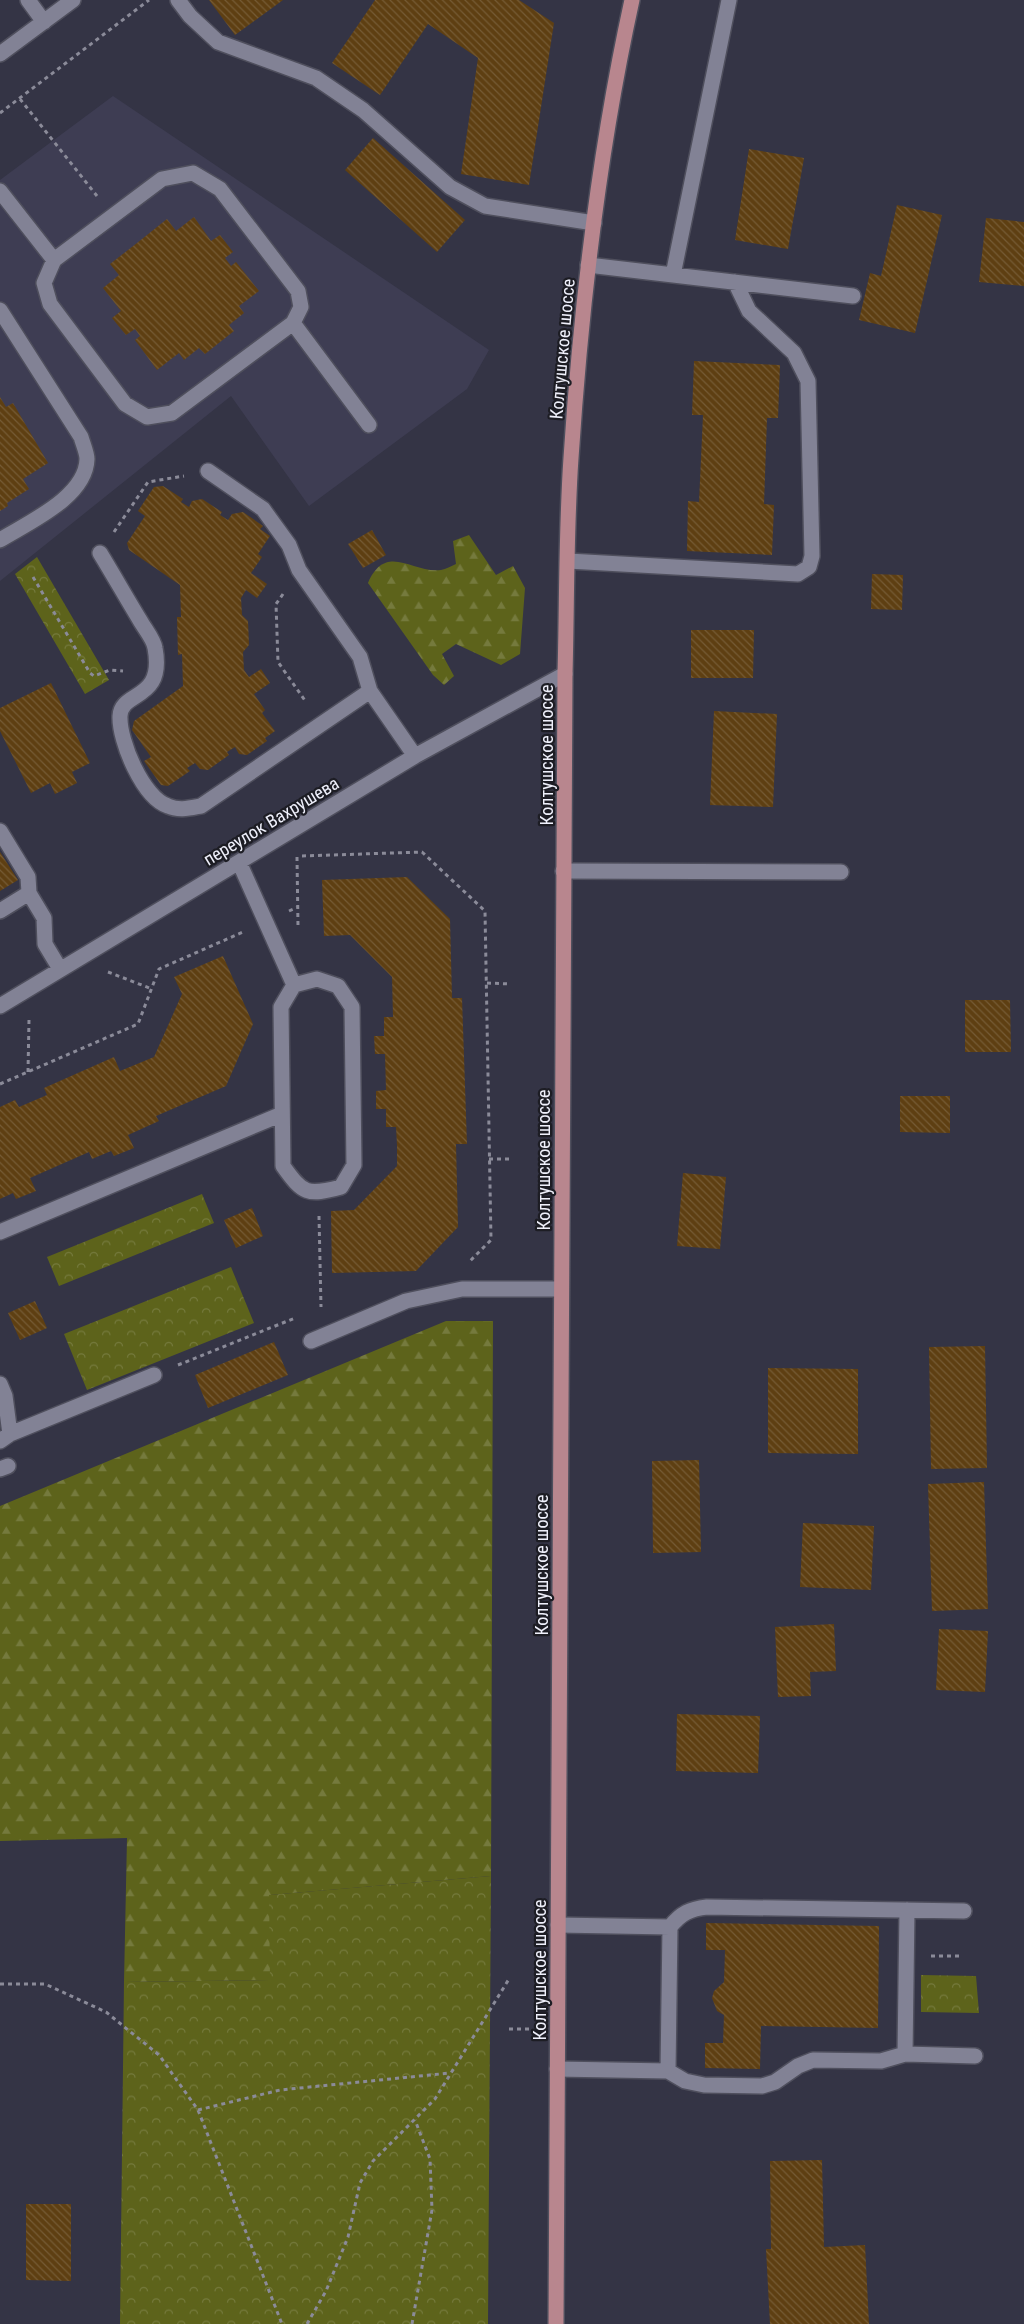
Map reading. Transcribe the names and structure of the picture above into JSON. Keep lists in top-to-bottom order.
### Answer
{
  "streets": {
    "main road": ["Колтушское шоссе"],
    "street": ["переулок Вахрушева"]
  },
  "crossings": [
    ["Колтушское шоссе", "переулок Вахрушева"]
  ]
}
